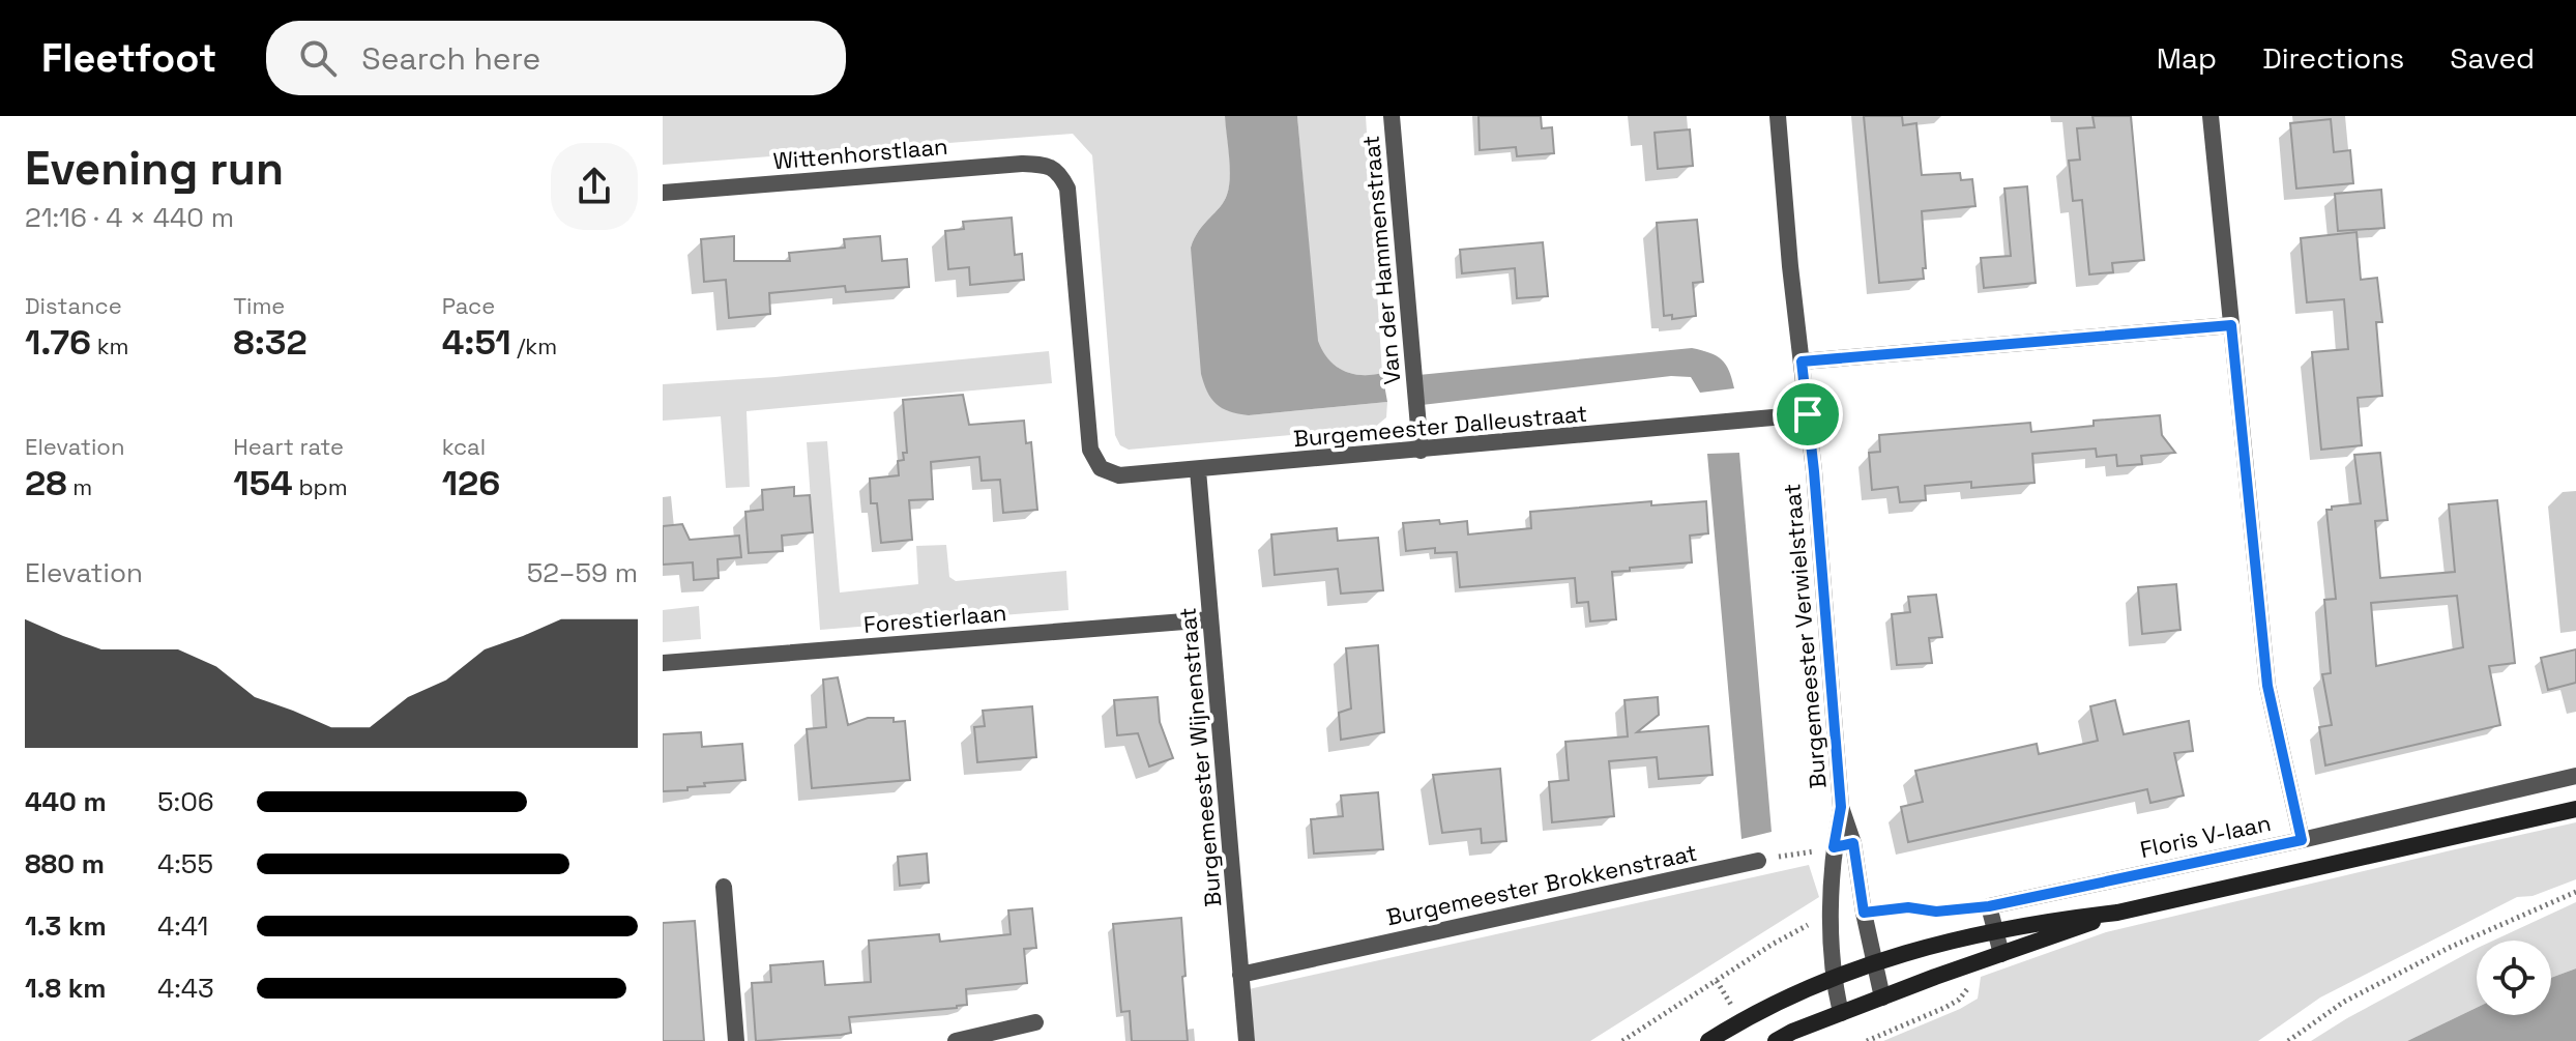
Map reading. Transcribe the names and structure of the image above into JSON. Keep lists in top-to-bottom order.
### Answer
{
  "streets": {
    "street": [
      "Wittenhorstlaan",
      "Van der Hammenstraat",
      "Burgemeester Dalleustraat",
      "Forestierlaan",
      "Burgemeester Verwielstraat",
      "Burgemeester Wijnenstraat",
      "Floris V-laan",
      "Burgemeester Brokkenstraat"
    ]
  },
  "crossings": [
    ["Wittenhorstlaan", "Burgemeester Dalleustraat"],
    ["Van der Hammenstraat", "Burgemeester Dalleustraat"],
    ["Burgemeester Dalleustraat", "Burgemeester Verwielstraat"],
    ["Burgemeester Dalleustraat", "Burgemeester Wijnenstraat"],
    ["Forestierlaan", "Burgemeester Wijnenstraat"],
    ["Burgemeester Wijnenstraat", "Burgemeester Brokkenstraat"]
  ],
  "page": {
    "header": "Fleetfoot",
    "search": "Search here",
    "nav": ["Map", "Directions", "Saved"],
    "heading": ["Evening run", "21:16 · 4 × 440 m"],
    "stats": [
      ["Distance", "1.76 km"],
      ["Time", "8:32"],
      ["Pace", "4:51 /km"],
      ["Elevation", "28 m"],
      ["Heart rate", "154 bpm"],
      ["kcal", "126"]
    ],
    "chart": ["Elevation", "52–59 m"],
    "list": [
      {
        "name": "440 m",
        "note": "5:06"
      },
      {
        "name": "880 m",
        "note": "4:55"
      },
      {
        "name": "1.3 km",
        "note": "4:41"
      },
      {
        "name": "1.8 km",
        "note": "4:43"
      }
    ]
  }
}
